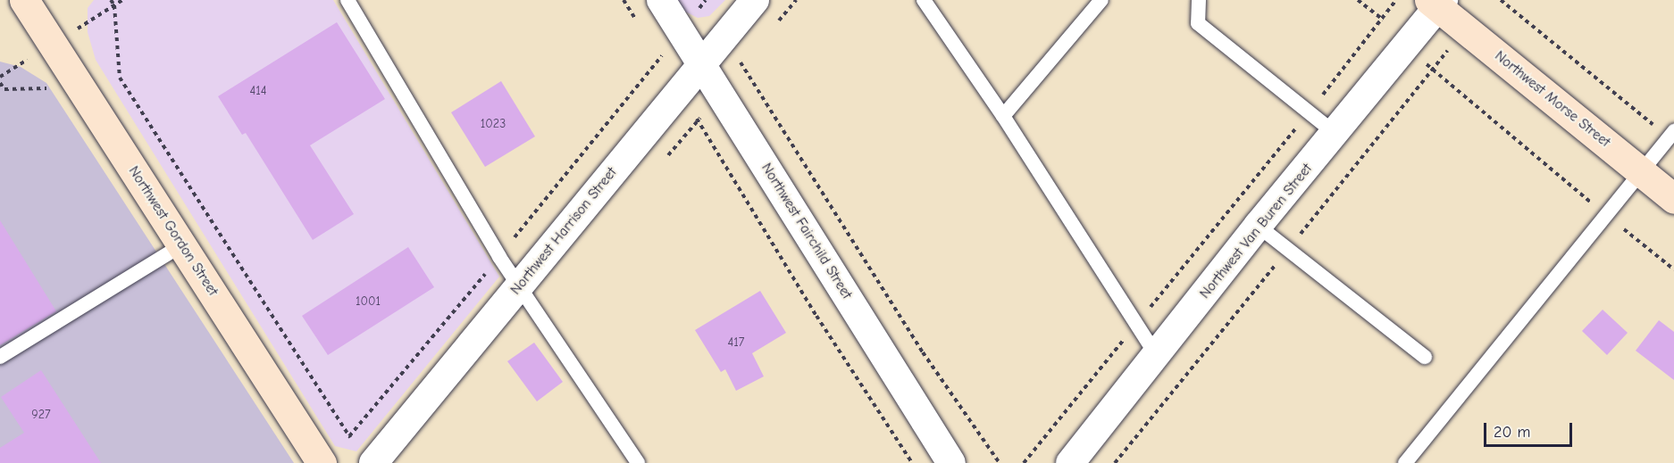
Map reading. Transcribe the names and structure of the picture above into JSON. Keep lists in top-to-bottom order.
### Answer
{
  "streets": {
    "main road": ["Northwest Morse Street", "Northwest Gordon Street"],
    "street": ["Northwest Harrison Street", "Northwest Fairchild Street", "Northwest Van Buren Street"]
  },
  "crossings": [
    ["Northwest Morse Street", "Northwest Van Buren Street"],
    ["Northwest Harrison Street", "Northwest Fairchild Street"]
  ],
  "house_numbers": [
    "414",
    "1023",
    "1001",
    "417",
    "927"
  ],
  "scale_bar": "20 m"
}
